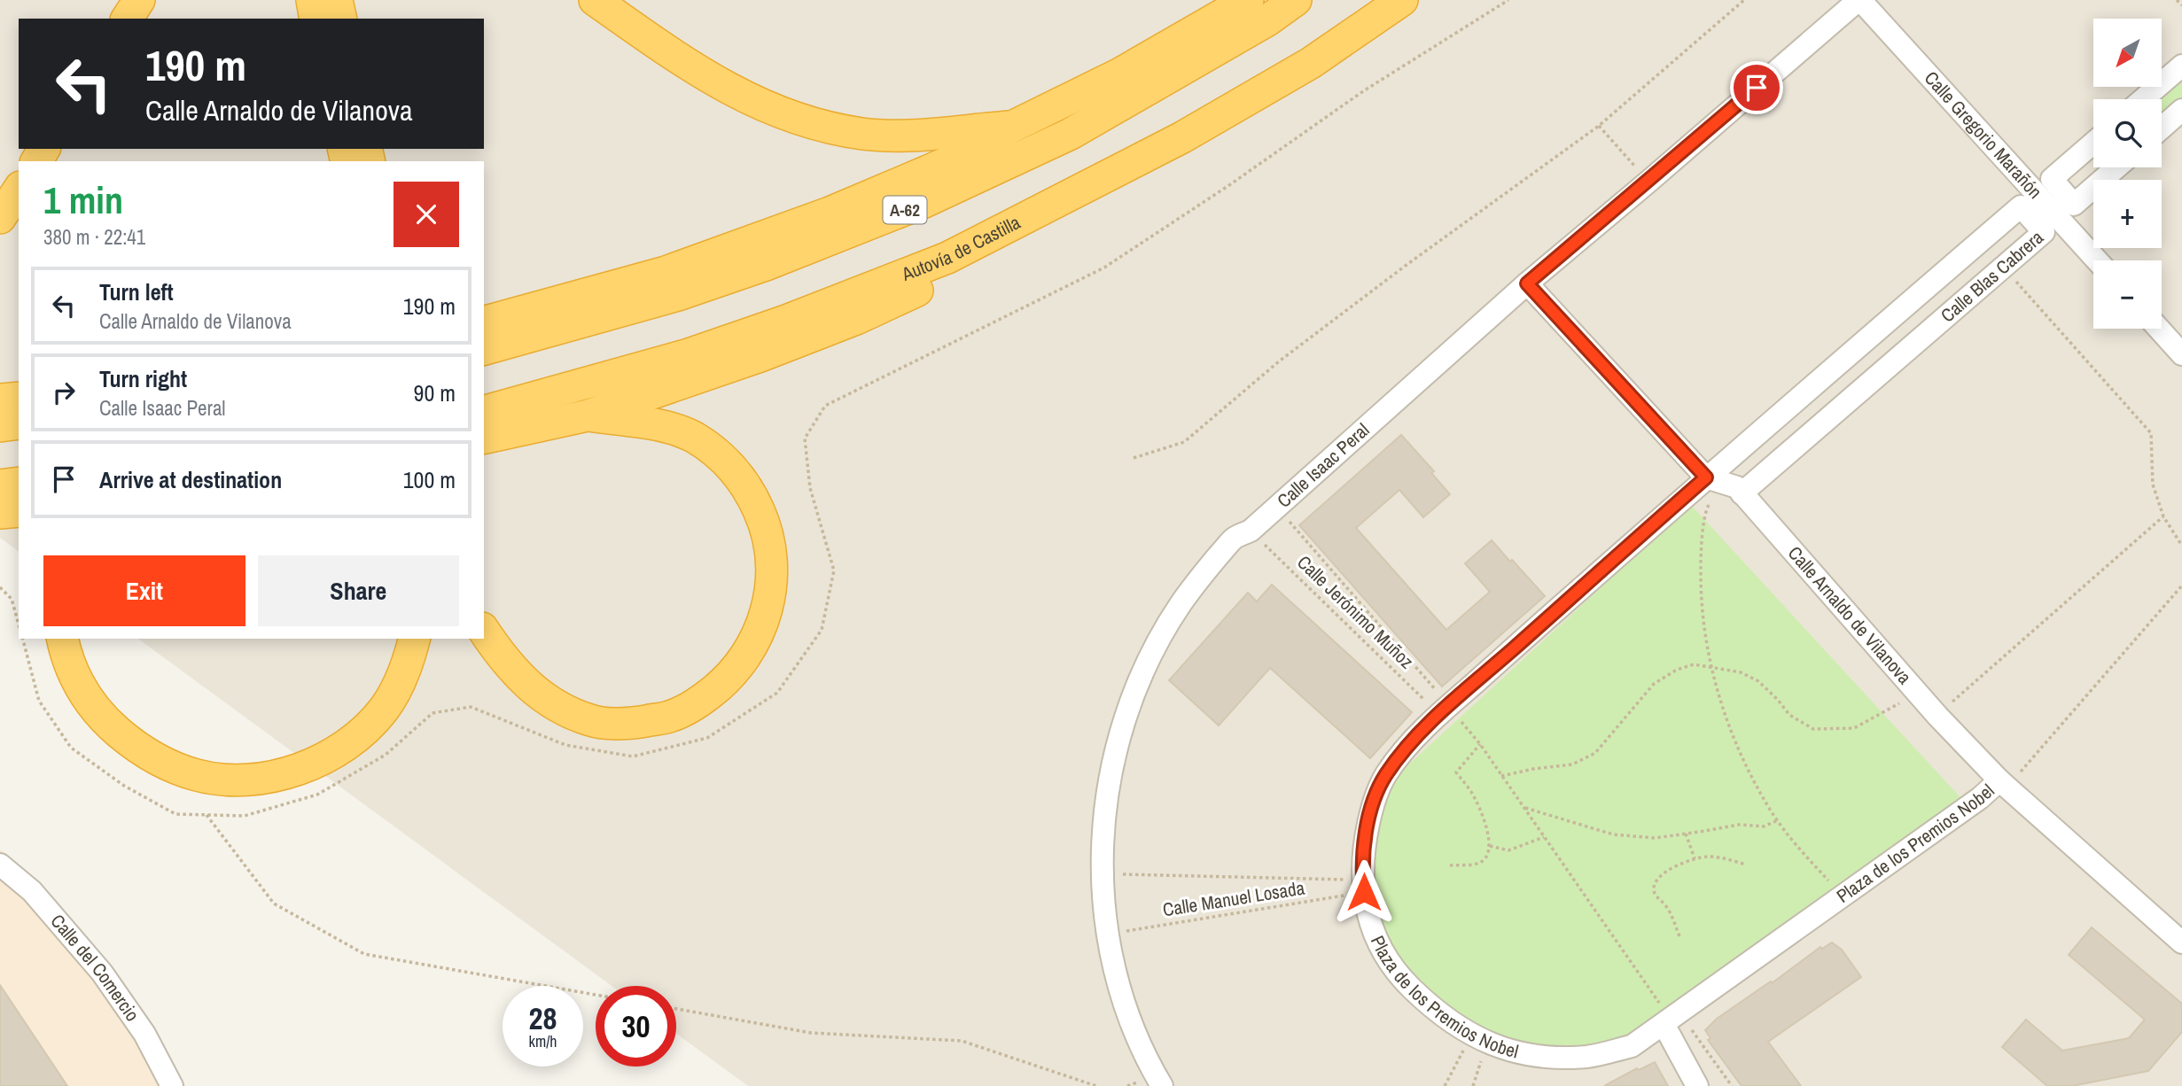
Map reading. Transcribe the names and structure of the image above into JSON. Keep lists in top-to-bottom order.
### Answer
{
  "streets": {
    "highway": ["A-62", "Autovía de Castilla"],
    "street": [
      "Calle Gregorio Marañón",
      "Calle Blas Cabrera",
      "Calle Isaac Peral",
      "Calle Arnaldo de Vilanova",
      "Plaza de los Premios Nobel",
      "Calle del Comercio"
    ],
    "path": ["Calle Jerónimo Muñoz", "Calle Manuel Losada"]
  },
  "crossings": [
    ["Calle Gregorio Marañón", "Calle Isaac Peral"],
    ["Calle Blas Cabrera", "Calle Arnaldo de Vilanova"],
    ["Calle Blas Cabrera", "Plaza de los Premios Nobel"],
    ["Calle Isaac Peral", "Calle Jerónimo Muñoz"],
    ["Calle Isaac Peral", "Calle Manuel Losada"],
    ["Calle Jerónimo Muñoz", "Plaza de los Premios Nobel"],
    ["Calle Arnaldo de Vilanova", "Plaza de los Premios Nobel"],
    ["Plaza de los Premios Nobel", "Calle Manuel Losada"]
  ],
  "north": "bottom left",
  "page": {
    "map_buttons": ["+", "−"],
    "turn": ["190 m", "Calle Arnaldo de Vilanova"],
    "heading": ["1 min", "380 m · 22:41"],
    "list": [
      {
        "name": "Turn left",
        "note": "Calle Arnaldo de Vilanova",
        "value": "190 m"
      },
      {
        "name": "Turn right",
        "note": "Calle Isaac Peral",
        "value": "90 m"
      },
      {
        "name": "Arrive at destination",
        "value": "100 m"
      }
    ],
    "buttons": ["Exit", "Share"],
    "speed": "28 km/h",
    "limit": "30"
  }
}
